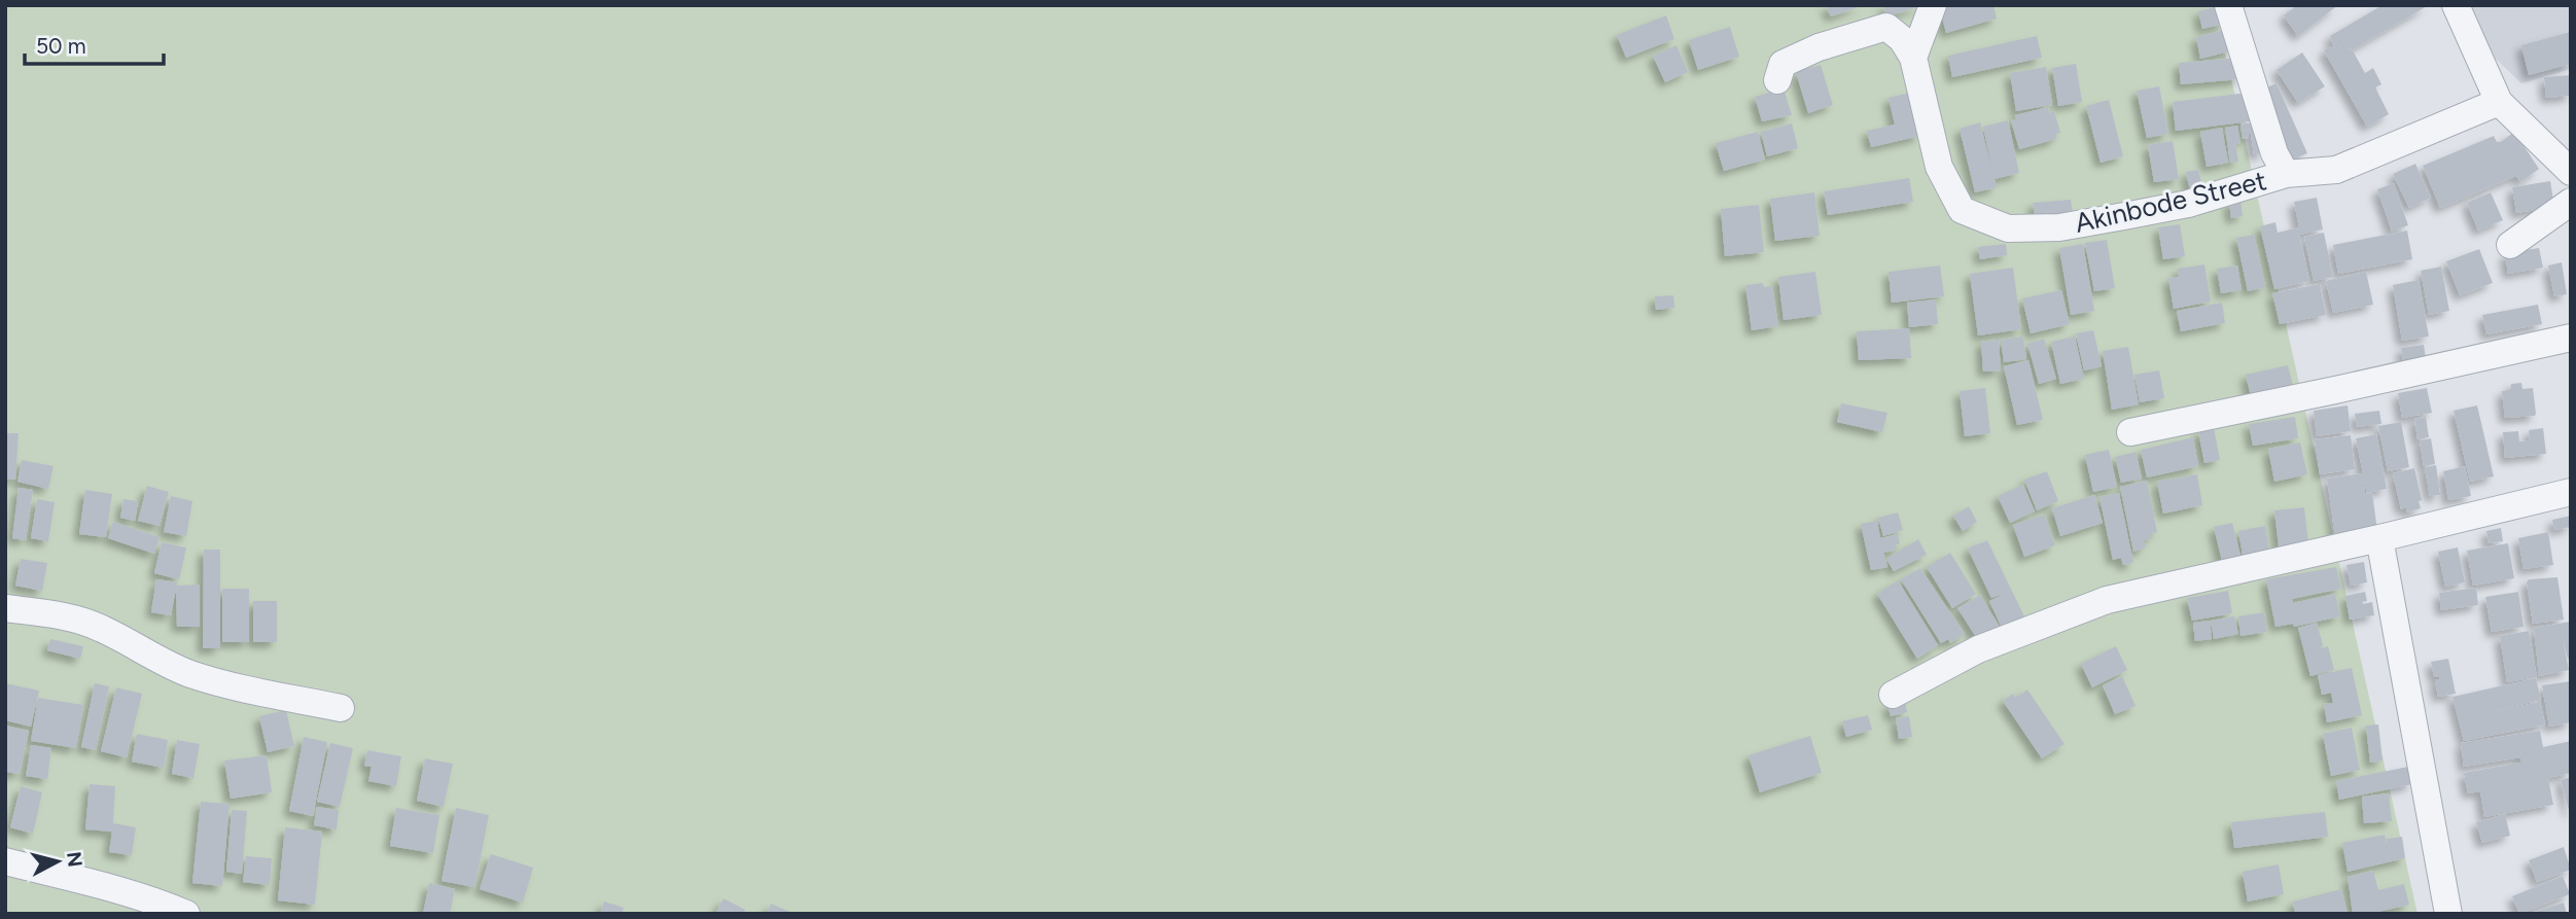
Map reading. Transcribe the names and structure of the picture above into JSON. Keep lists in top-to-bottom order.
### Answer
{
  "streets": {
    "street": ["Akinbode Street"]
  },
  "scale_bar": "50 m",
  "north": "right"
}
